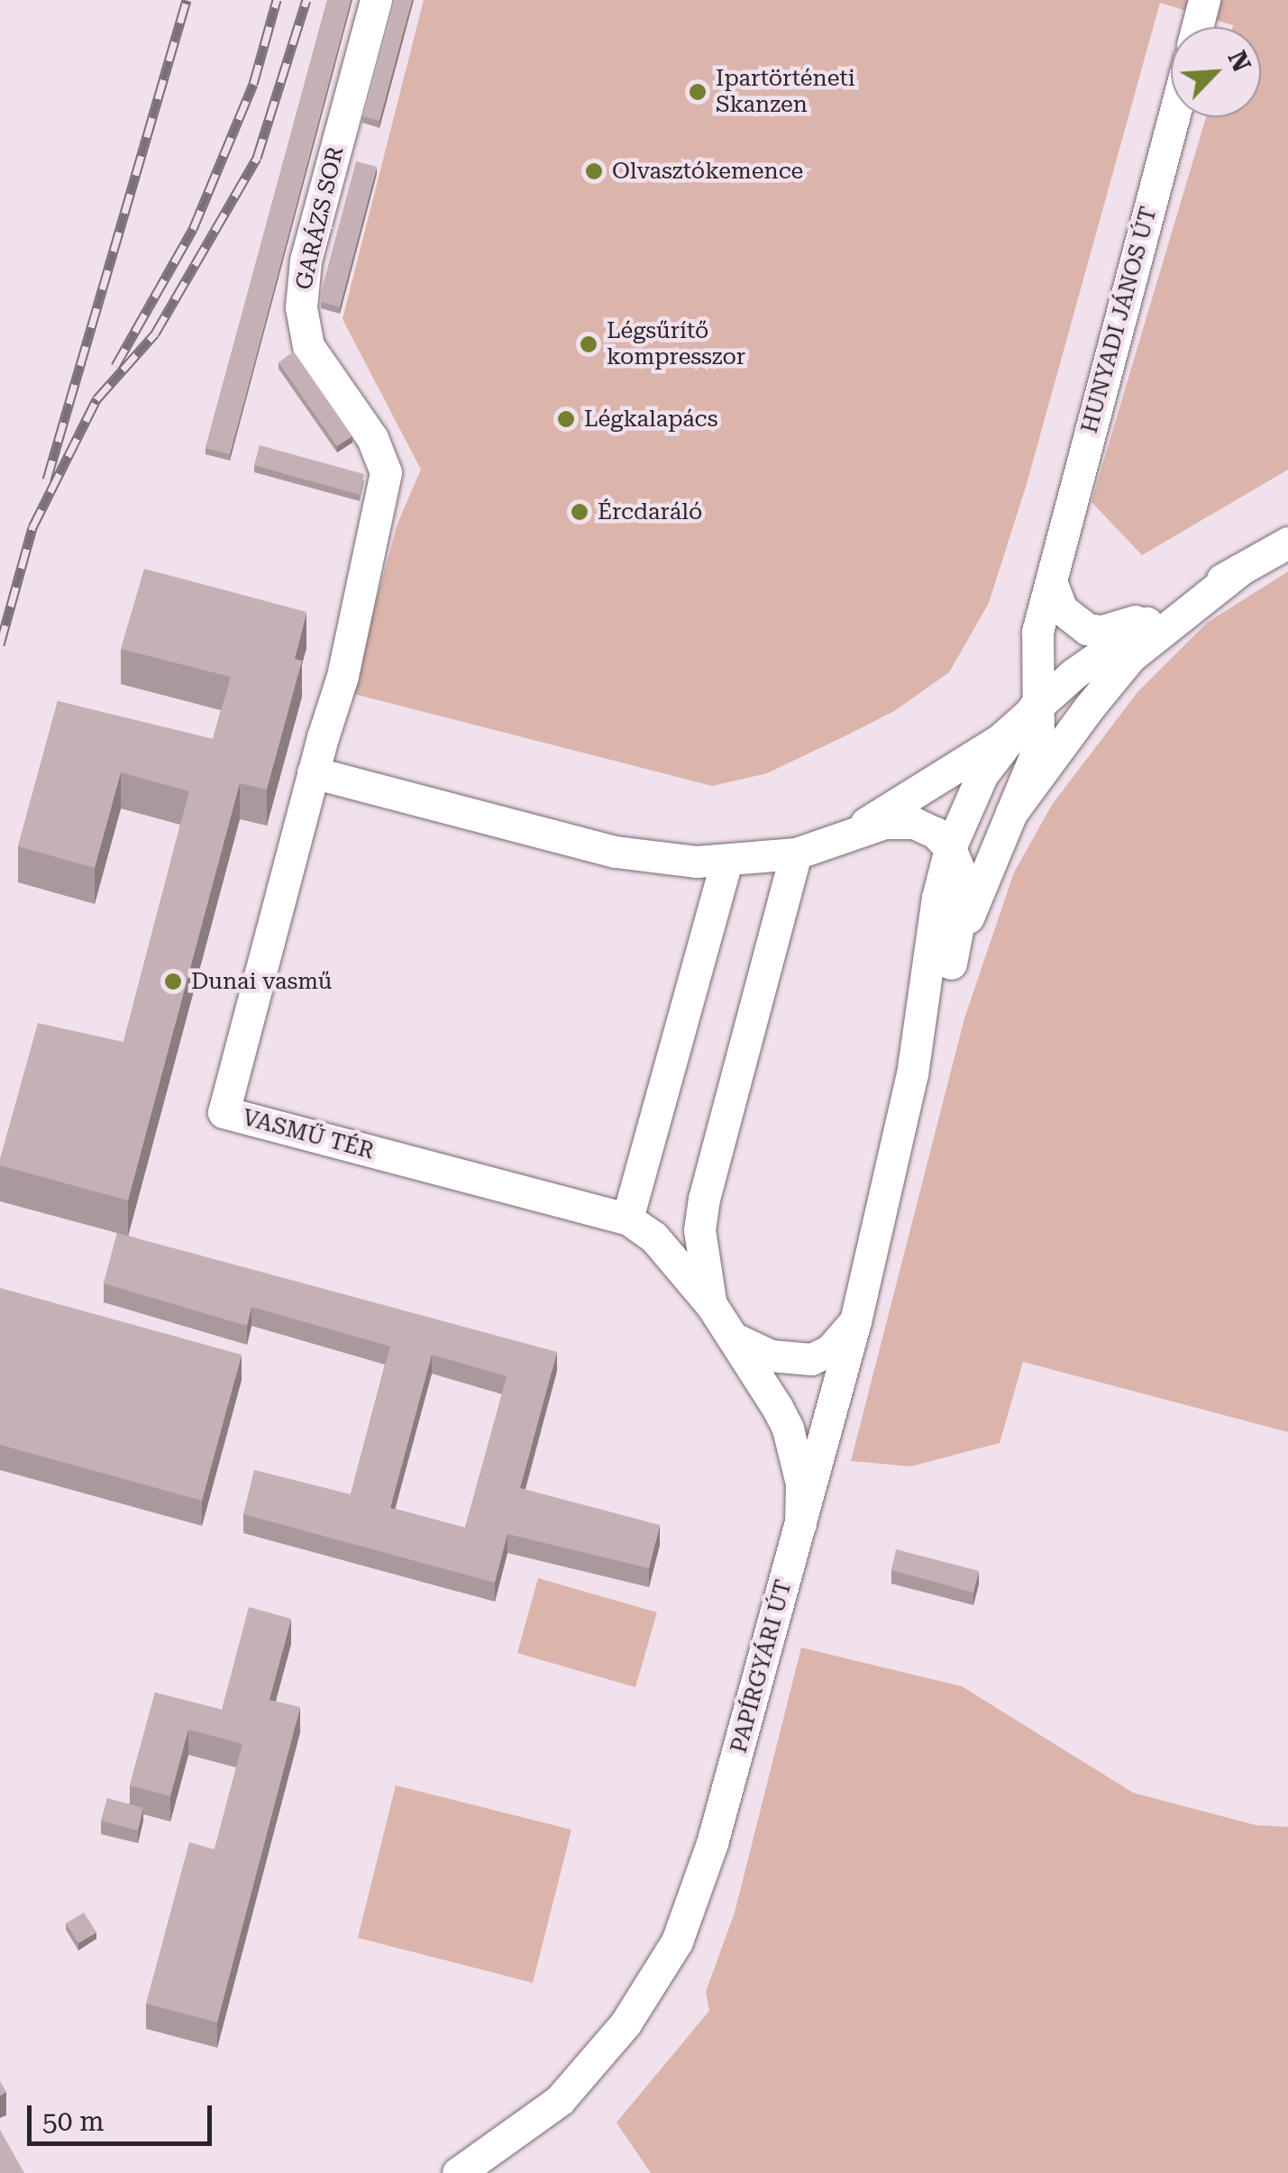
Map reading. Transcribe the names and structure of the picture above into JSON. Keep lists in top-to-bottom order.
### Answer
{
  "streets": {
    "street": [
      "GARÁZS SOR",
      "HUNYADI JÁNOS ÚT",
      "VASMŰ TÉR",
      "PAPÍRGYÁRI ÚT"
    ]
  },
  "crossings": [
    ["GARÁZS SOR", "VASMŰ TÉR"],
    ["VASMŰ TÉR", "PAPÍRGYÁRI ÚT"]
  ],
  "places": [
    "Ipartörténeti Skanzen",
    "Olvasztókemence",
    "Légsűrítő kompresszor",
    "Légkalapács",
    "Ércdaráló",
    "Dunai vasmű"
  ],
  "scale_bar": "50 m",
  "north": "top right"
}
